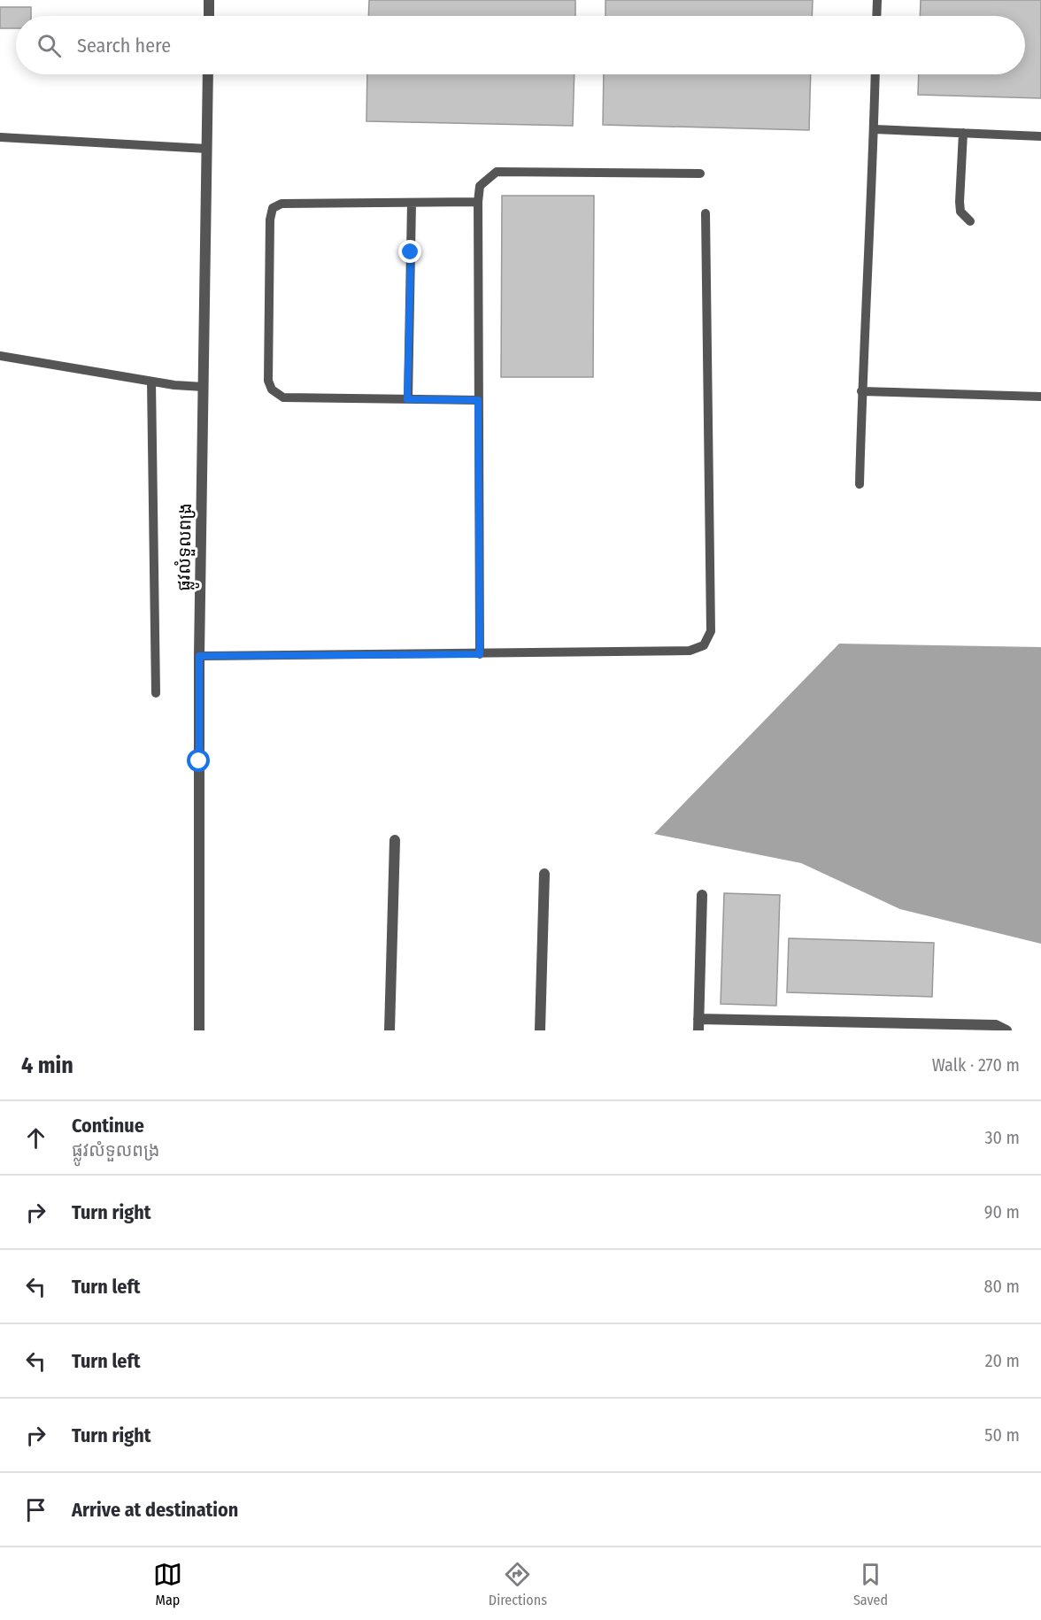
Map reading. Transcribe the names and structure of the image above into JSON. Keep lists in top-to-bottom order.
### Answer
{
  "streets": {
    "street": ["ផ្លូវលំទួលពង្រ"]
  },
  "page": {
    "search": "Search here",
    "heading": ["4 min", "Walk · 270 m"],
    "list": [
      ["Continue", "ផ្លូវលំទួលពង្រ", "30 m"],
      ["Turn right", "90 m"],
      ["Turn left", "80 m"],
      ["Turn left", "20 m"],
      ["Turn right", "50 m"],
      "Arrive at destination"
    ],
    "nav": ["Map", "Directions", "Saved"]
  }
}
